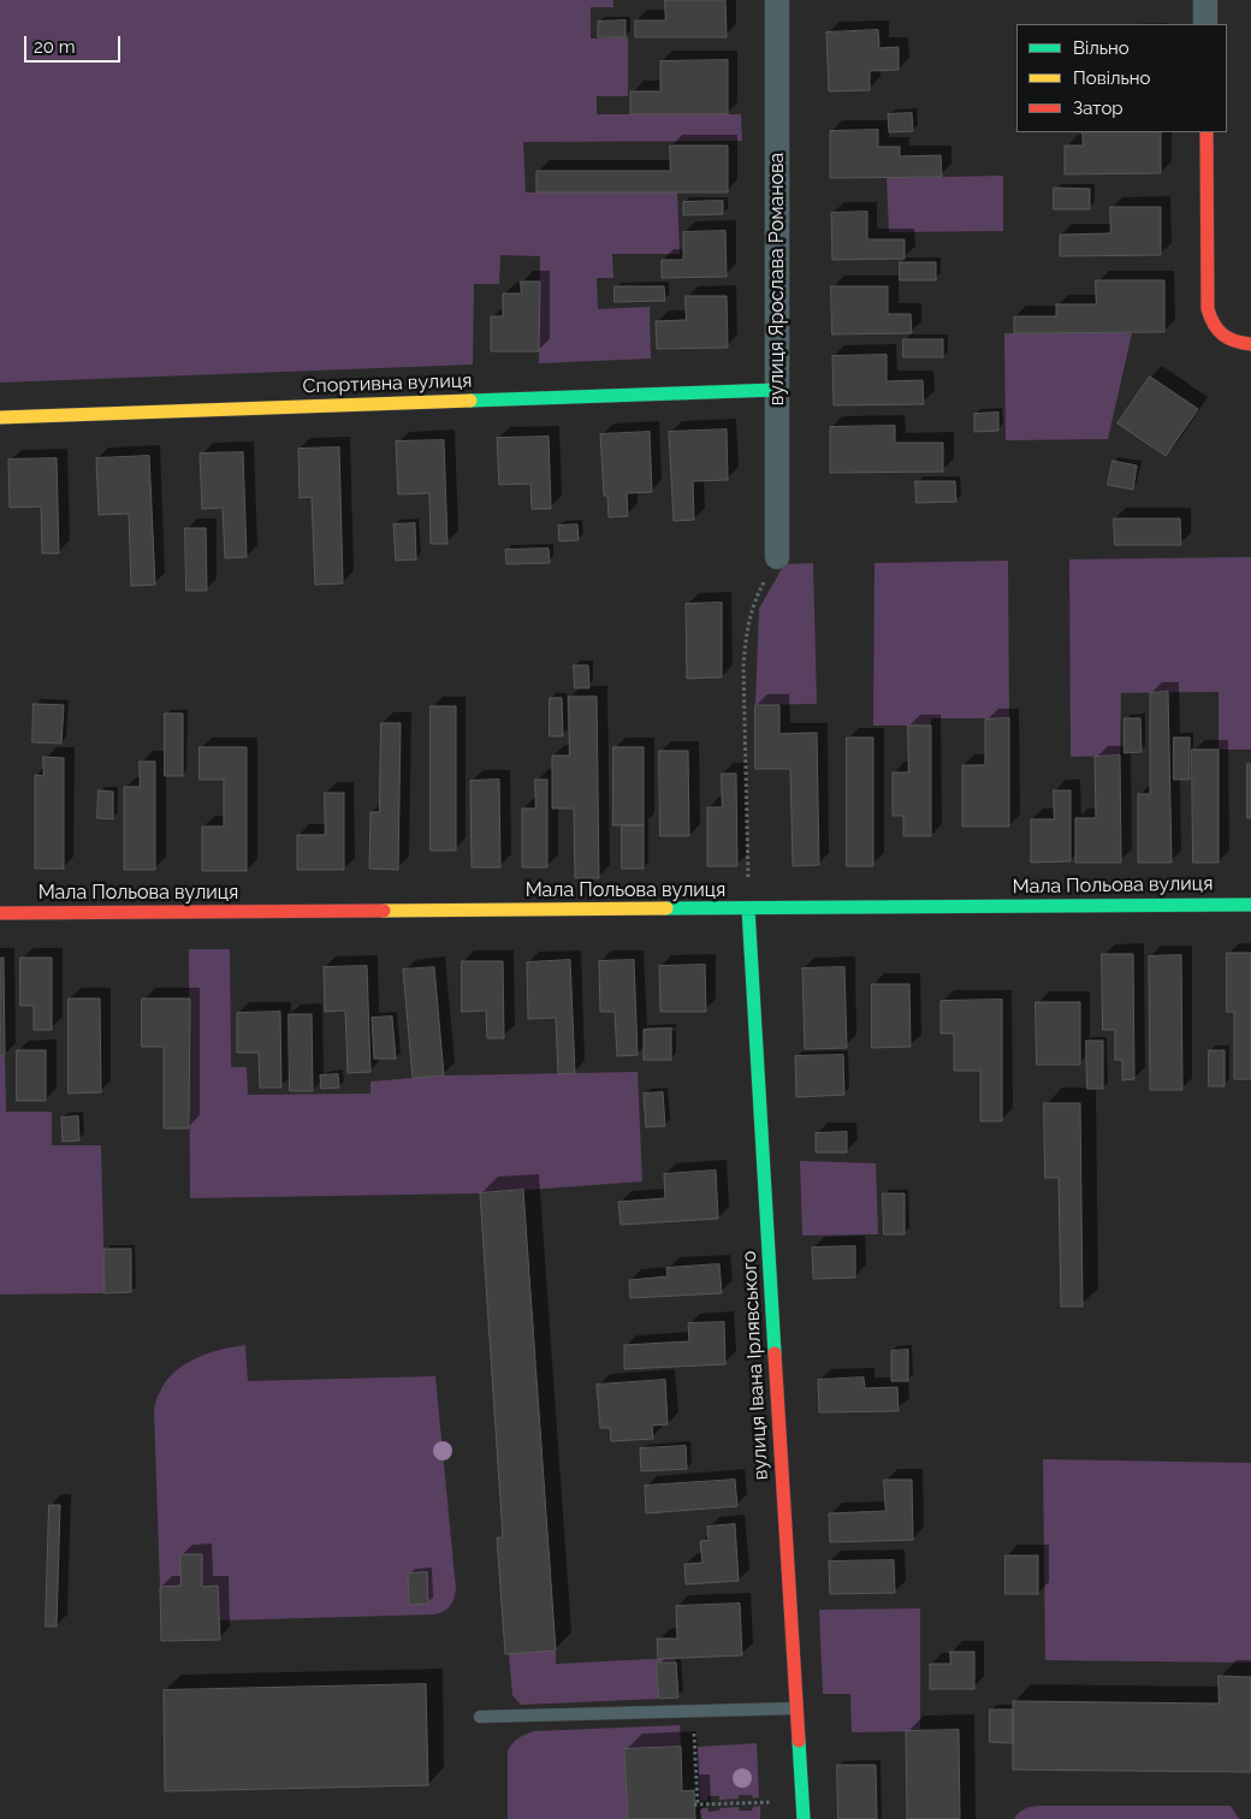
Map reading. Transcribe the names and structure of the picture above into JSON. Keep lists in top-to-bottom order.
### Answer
{
  "streets": {
    "street": [
      "вулиця Ярослава Романова",
      "Спортивна вулиця",
      "Мала Польова вулиця",
      "вулиця Івана Ірлявського"
    ]
  },
  "crossings": [
    ["вулиця Ярослава Романова", "Спортивна вулиця"],
    ["Мала Польова вулиця", "вулиця Івана Ірлявського"]
  ],
  "legend": ["Вільно", "Повільно", "Затор"],
  "scale_bar": "20 m"
}
